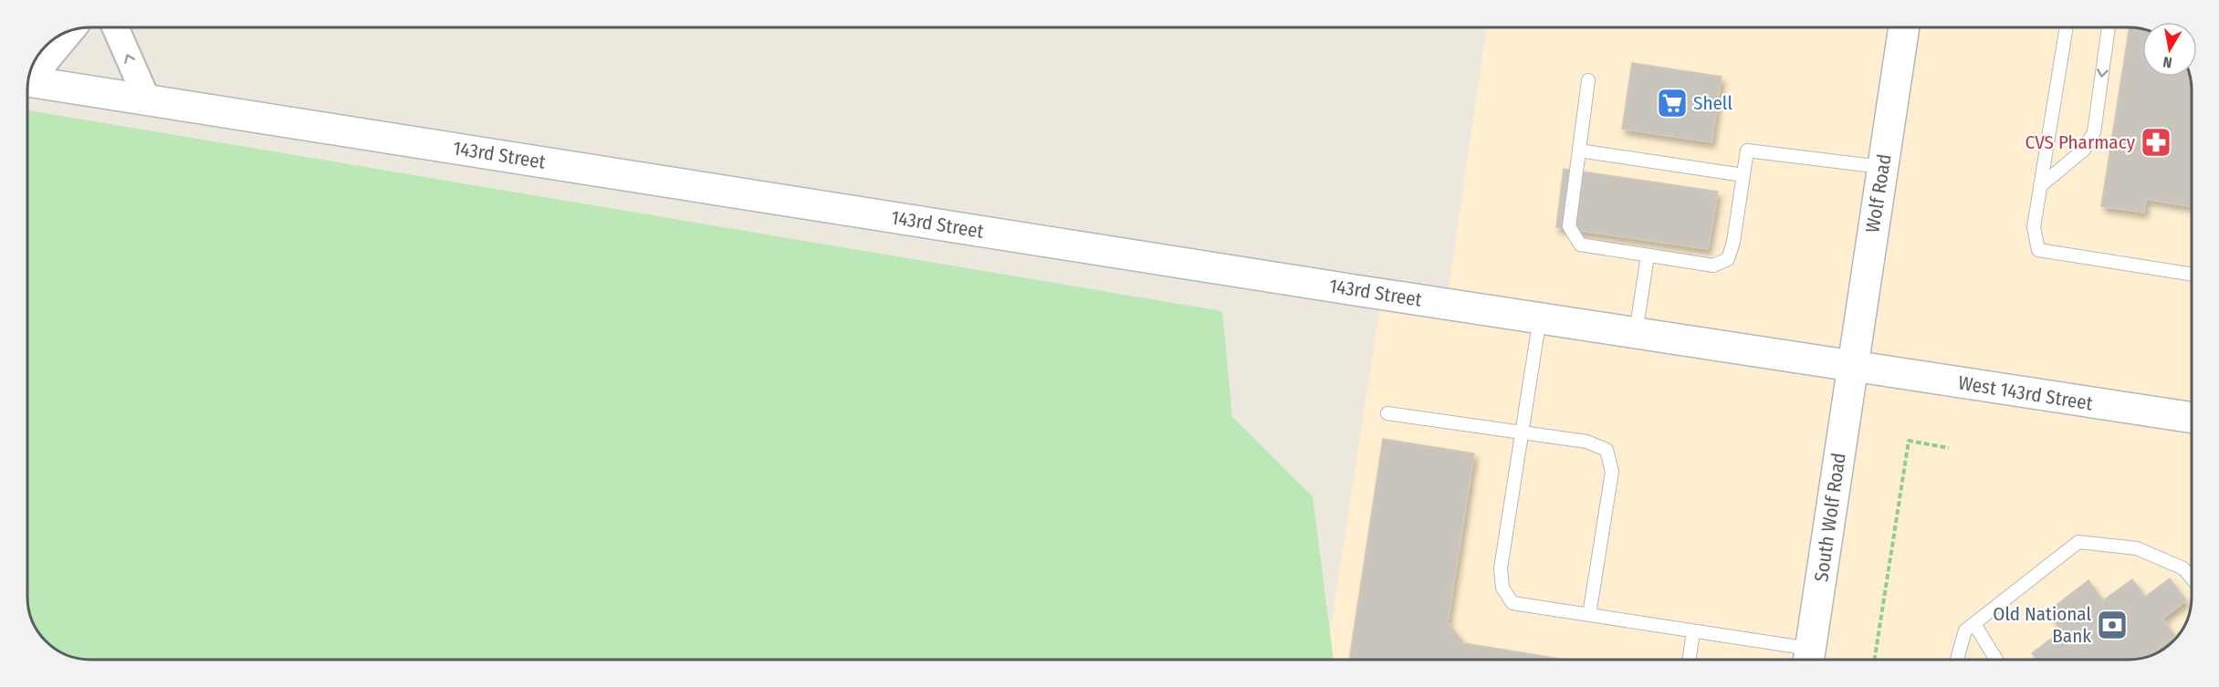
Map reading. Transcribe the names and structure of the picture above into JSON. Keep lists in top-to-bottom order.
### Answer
{
  "streets": {
    "main road": [
      "143rd Street",
      "Wolf Road",
      "West 143rd Street",
      "South Wolf Road"
    ]
  },
  "crossings": [
    ["143rd Street", "Wolf Road"],
    ["143rd Street", "West 143rd Street"],
    ["143rd Street", "South Wolf Road"],
    ["Wolf Road", "West 143rd Street"],
    ["Wolf Road", "South Wolf Road"],
    ["West 143rd Street", "South Wolf Road"]
  ],
  "places": {
    "supermarket": ["Shell"],
    "pharmacy": ["CVS Pharmacy"],
    "bank": ["Old National Bank"]
  },
  "north": "bottom"
}
